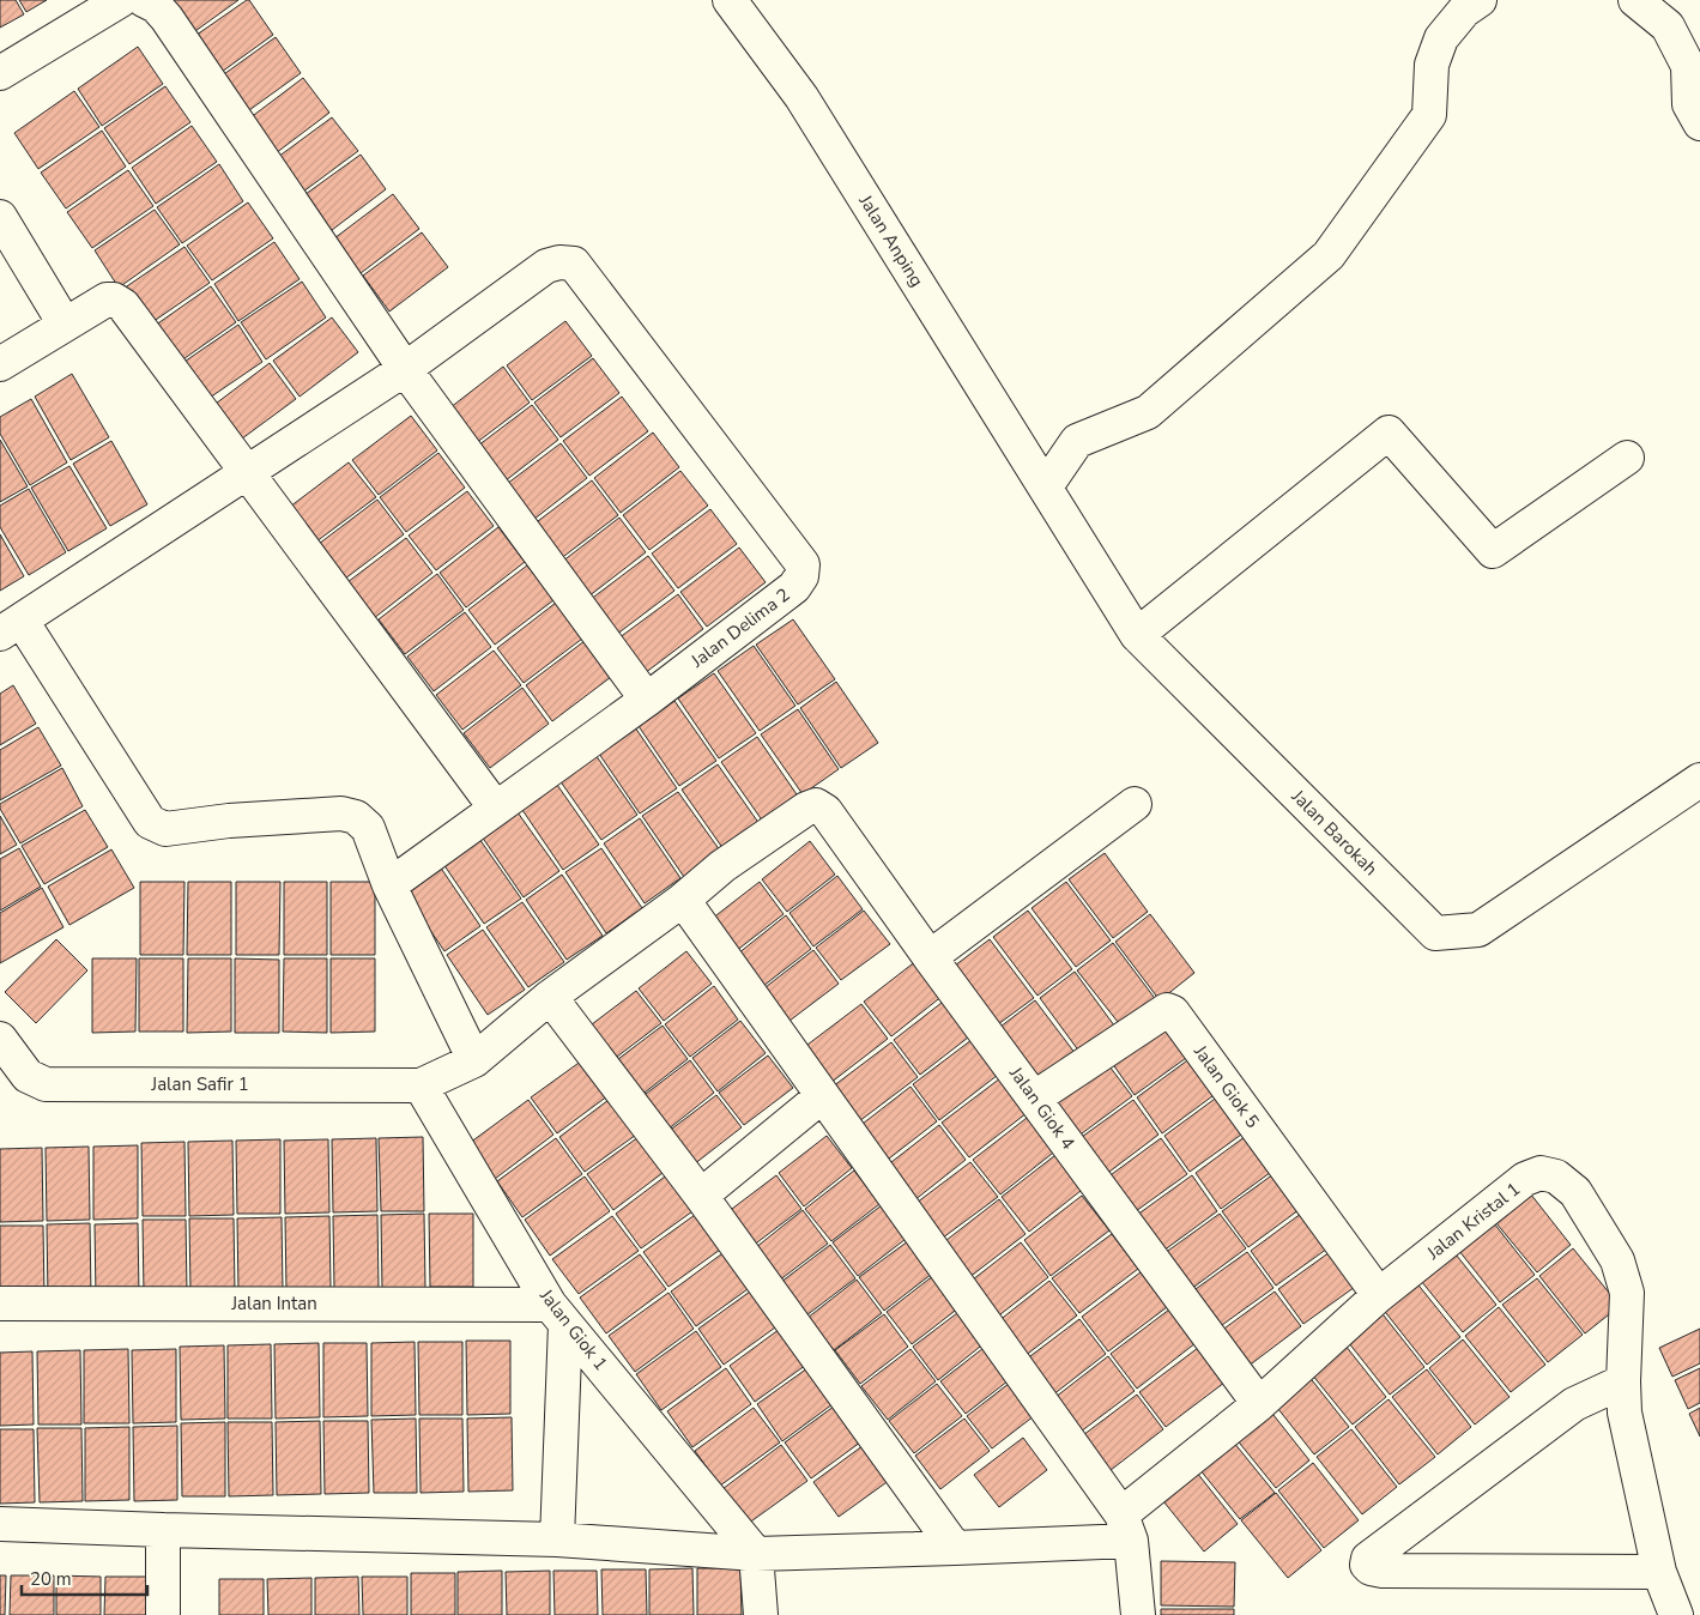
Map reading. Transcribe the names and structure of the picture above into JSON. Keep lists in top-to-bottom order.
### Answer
{
  "streets": {
    "street": [
      "Jalan Anping",
      "Jalan Delima 2",
      "Jalan Barokah",
      "Jalan Safir 1",
      "Jalan Giok 5",
      "Jalan Giok 4",
      "Jalan Kristal 1",
      "Jalan Intan",
      "Jalan Giok 1"
    ]
  },
  "crossings": [
    ["Jalan Anping", "Jalan Barokah"],
    ["Jalan Safir 1", "Jalan Giok 1"],
    ["Jalan Giok 5", "Jalan Giok 4"],
    ["Jalan Giok 5", "Jalan Kristal 1"],
    ["Jalan Giok 4", "Jalan Kristal 1"],
    ["Jalan Intan", "Jalan Giok 1"]
  ],
  "scale_bar": "20 m"
}
